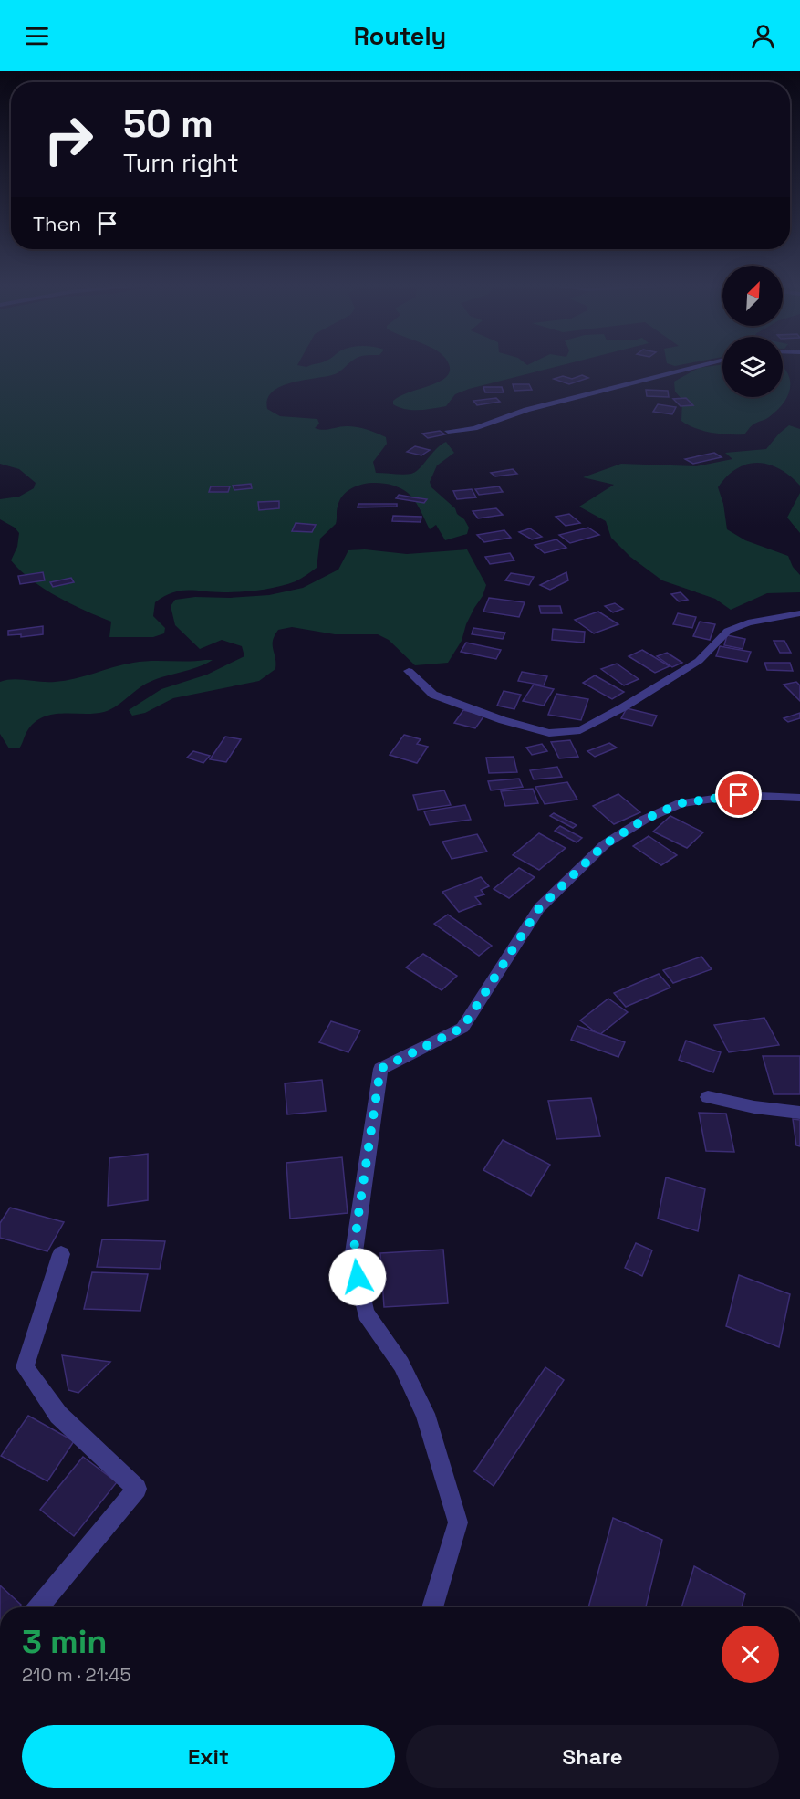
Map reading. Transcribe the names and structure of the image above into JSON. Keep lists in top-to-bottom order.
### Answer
{
  "north": "top right",
  "page": {
    "header": "Routely",
    "turn": ["50 m", "Turn right"],
    "then": "Then",
    "heading": ["3 min", "210 m · 21:45"],
    "buttons": ["Exit", "Share"]
  }
}
